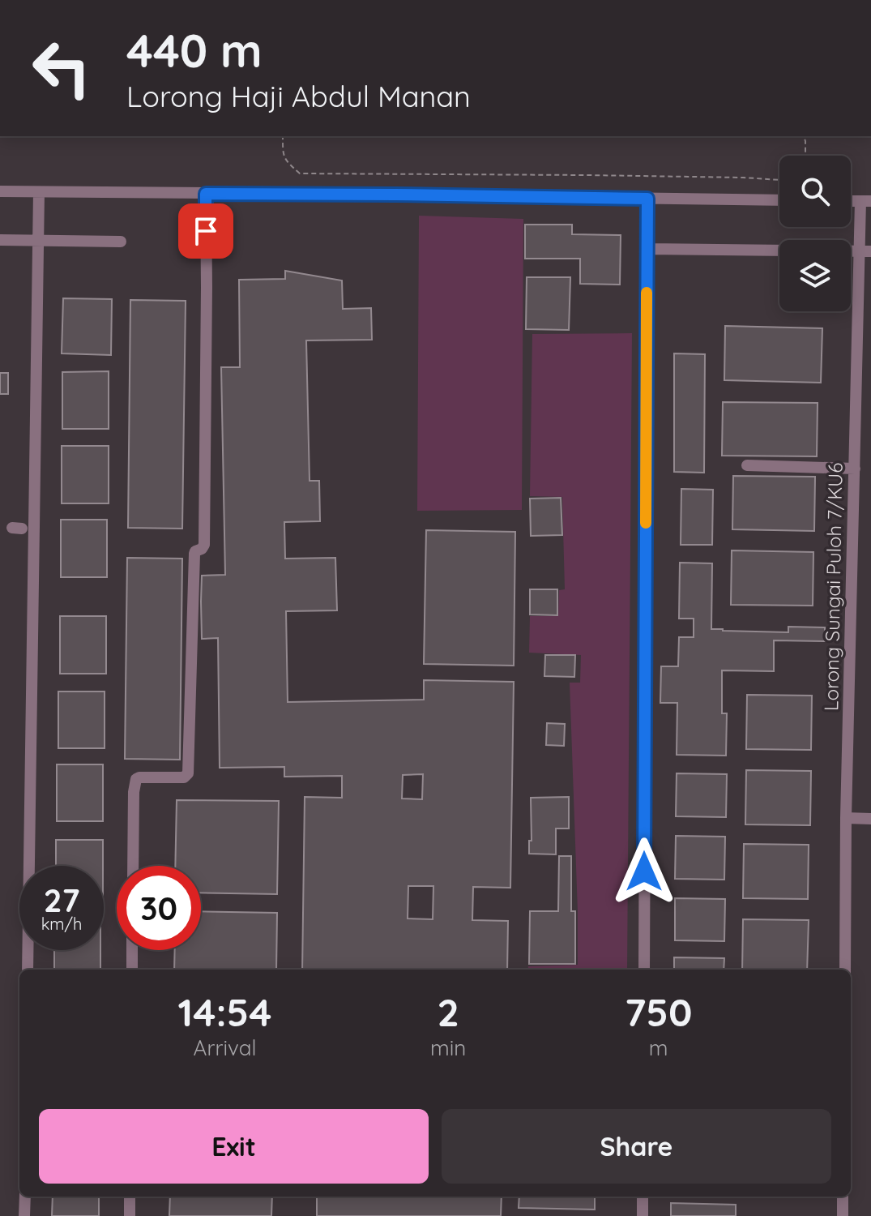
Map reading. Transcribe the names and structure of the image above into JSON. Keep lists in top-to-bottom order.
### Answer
{
  "streets": {
    "street": ["Lorong Sungai Puloh 7/KU6"]
  },
  "page": {
    "turn": ["440 m", "Lorong Haji Abdul Manan"],
    "speed": "27 km/h",
    "limit": "30",
    "eta": [
      "14:54",
      "Arrival",
      "2",
      "min",
      "750",
      "m"
    ],
    "buttons": ["Exit", "Share"]
  }
}
